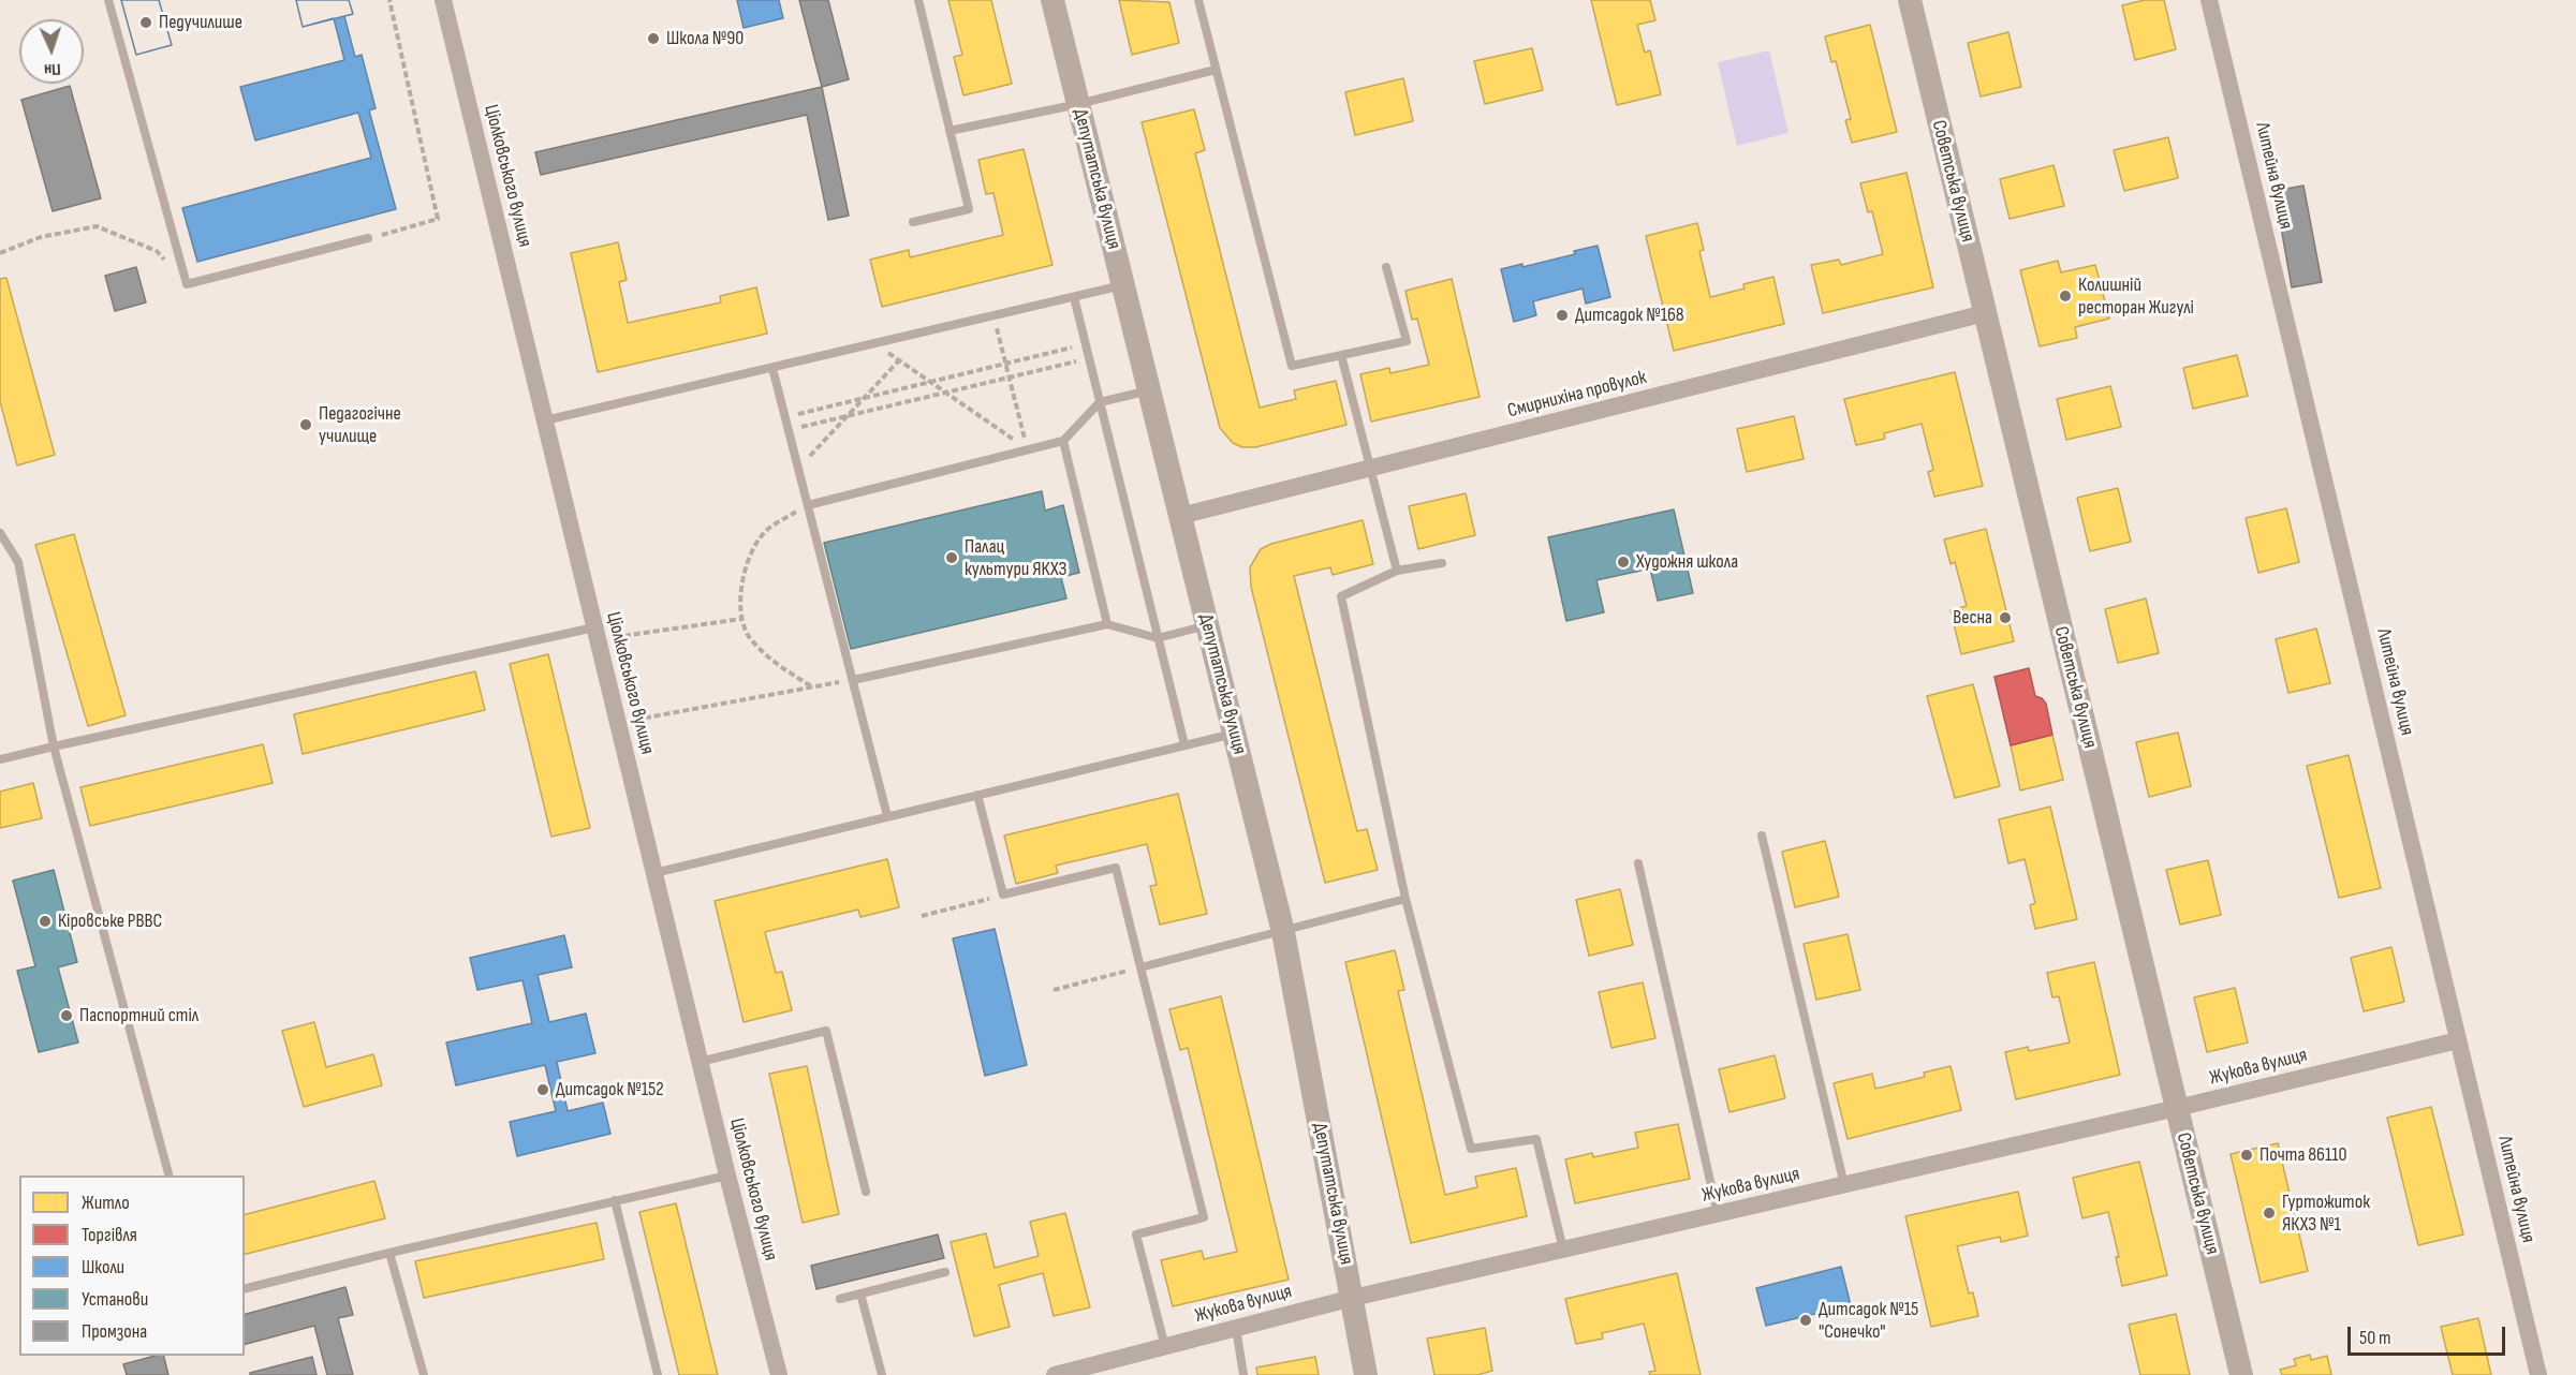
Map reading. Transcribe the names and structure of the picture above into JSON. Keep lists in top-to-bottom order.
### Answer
{
  "streets": {
    "street": [
      "Ціолковського вулиця",
      "Литейна вулиця",
      "Депутатська вулиця",
      "Советська вулиця",
      "Смирнихіна провулок",
      "Жукова вулиця"
    ]
  },
  "crossings": [
    ["Литейна вулиця", "Жукова вулиця"],
    ["Депутатська вулиця", "Смирнихіна провулок"],
    ["Депутатська вулиця", "Жукова вулиця"],
    ["Советська вулиця", "Смирнихіна провулок"],
    ["Советська вулиця", "Жукова вулиця"]
  ],
  "places": [
    "Педучилише",
    "Школа №90",
    "Колишній ресторан Жигулі",
    "Дитсадок №168",
    "Педагогічне училище",
    "Палац культури ЯКХЗ",
    "Художня школа",
    "Весна",
    "Кіровське РВВС",
    "Паспортний стіл",
    "Дитсадок №152",
    "Почта 86110",
    "Гуртожиток ЯКХЗ №1",
    "Дитсадок №15 \"Сонечко\""
  ],
  "legend": [
    "Житло",
    "Торгівля",
    "Школи",
    "Установи",
    "Промзона"
  ],
  "scale_bar": "50 m",
  "north": "bottom"
}
